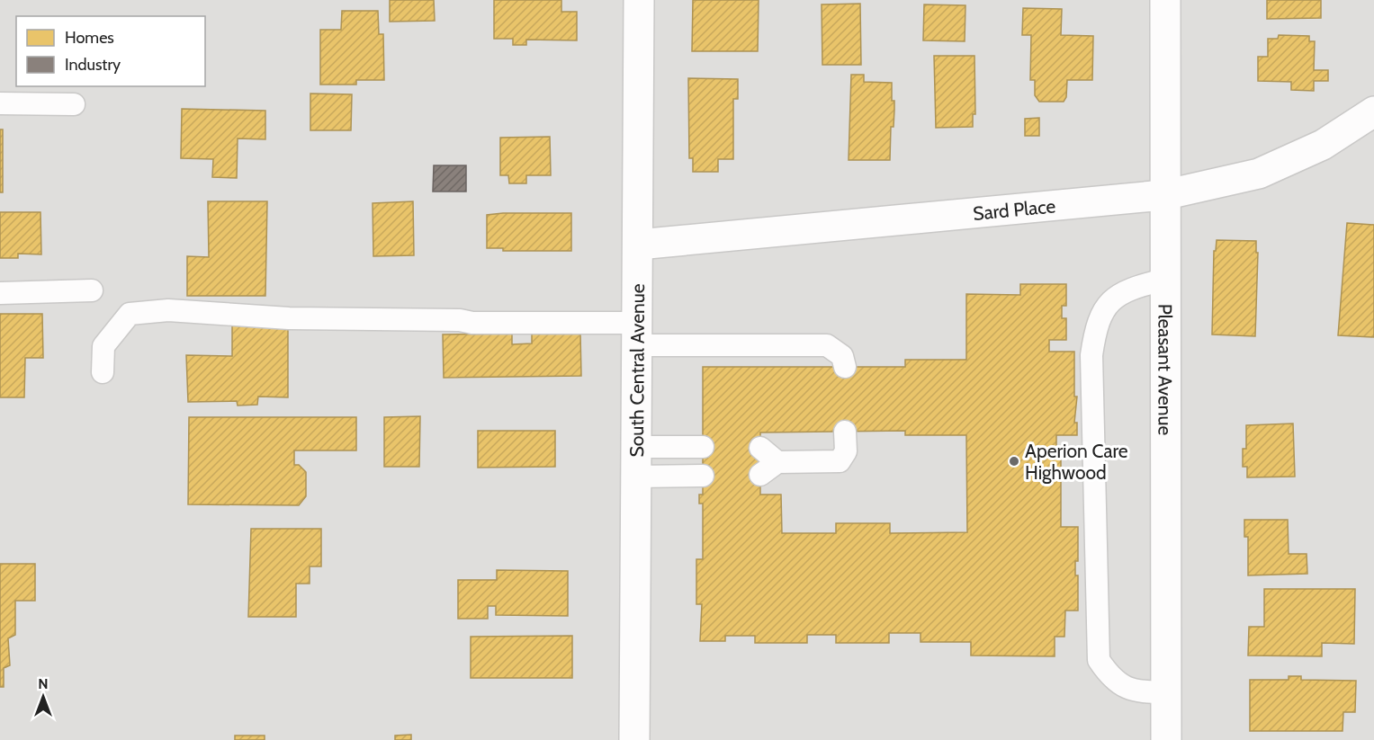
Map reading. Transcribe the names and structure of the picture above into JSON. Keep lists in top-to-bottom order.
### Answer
{
  "streets": {
    "street": ["Sard Place", "Pleasant Avenue", "South Central Avenue"]
  },
  "crossings": [
    ["Sard Place", "Pleasant Avenue"],
    ["Sard Place", "South Central Avenue"]
  ],
  "places": ["Aperion Care Highwood"],
  "legend": ["Homes", "Industry"],
  "north": "top"
}
